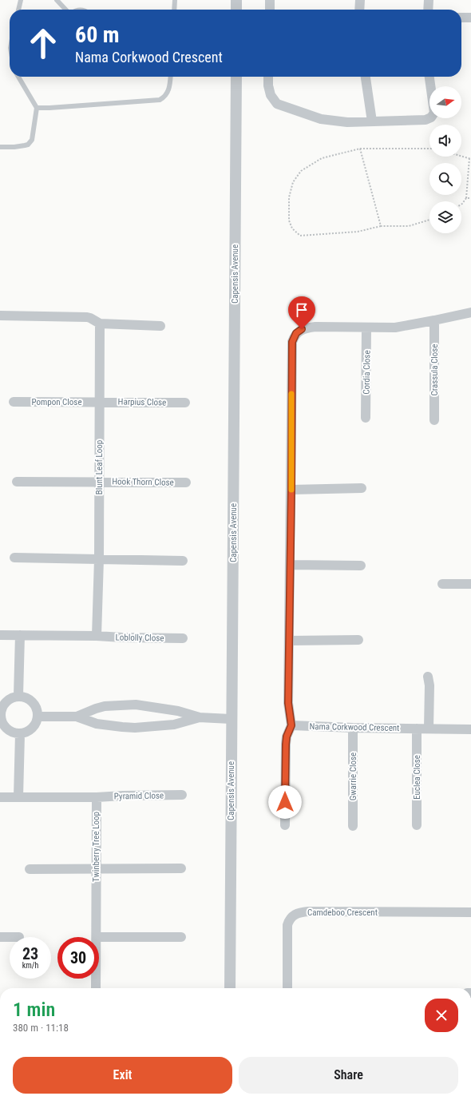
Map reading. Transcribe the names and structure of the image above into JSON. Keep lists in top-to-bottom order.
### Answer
{
  "streets": {
    "street": [
      "Capensis Avenue",
      "Crassula Close",
      "Cordia Close",
      "Pompon Close",
      "Harpius Close",
      "Blunt Leaf Loop",
      "Hook Thorn Close",
      "Loblolly Close",
      "Nama Corkwood Crescent",
      "Gwarrie Close",
      "Euclea Close",
      "Pyramid Close",
      "Twinberry Tree Loop",
      "Camdeboo Crescent"
    ]
  },
  "crossings": [
    ["Pompon Close", "Harpius Close"],
    ["Pompon Close", "Blunt Leaf Loop"],
    ["Harpius Close", "Blunt Leaf Loop"],
    ["Blunt Leaf Loop", "Hook Thorn Close"],
    ["Blunt Leaf Loop", "Loblolly Close"],
    ["Nama Corkwood Crescent", "Gwarrie Close"],
    ["Nama Corkwood Crescent", "Euclea Close"],
    ["Pyramid Close", "Twinberry Tree Loop"]
  ],
  "north": "right",
  "page": {
    "turn": ["60 m", "Nama Corkwood Crescent"],
    "speed": "23 km/h",
    "limit": "30",
    "heading": ["1 min", "380 m · 11:18"],
    "buttons": ["Exit", "Share"]
  }
}
